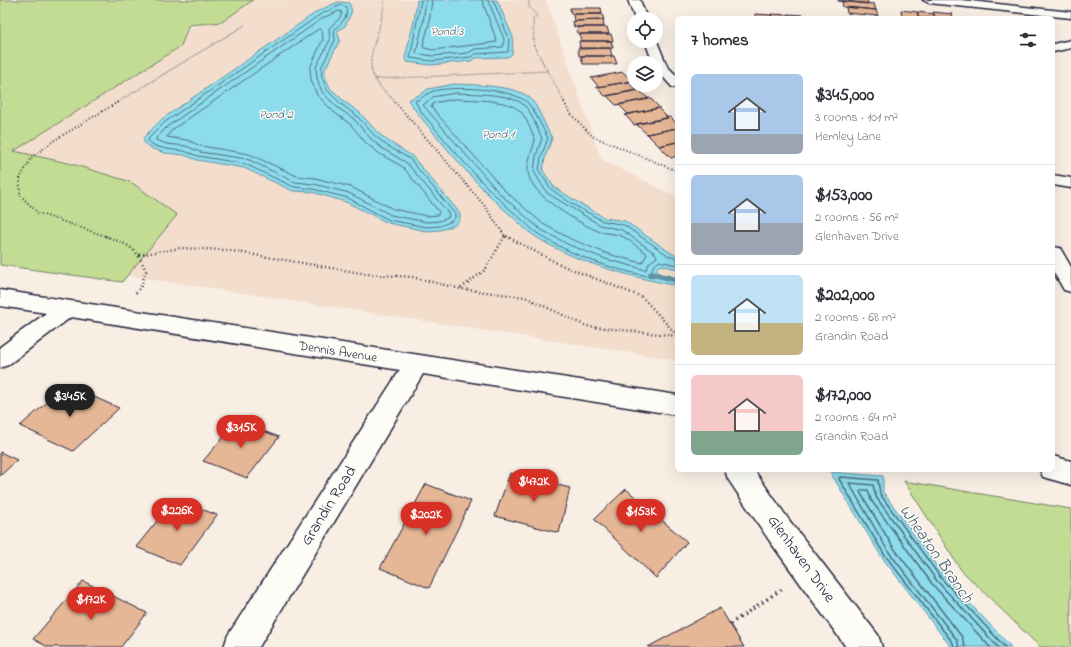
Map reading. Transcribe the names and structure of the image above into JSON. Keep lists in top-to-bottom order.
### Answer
{
  "streets": {
    "street": ["Dennis Avenue", "Grandin Road", "Glenhaven Drive"]
  },
  "crossings": [
    ["Dennis Avenue", "Grandin Road"]
  ],
  "water": [
    "Pond 3",
    "Pond 2",
    "Pond 1",
    "Wheaton Branch"
  ],
  "page": {
    "heading": "7 homes",
    "list": [
      {
        "name": "$345,000",
        "note": "3 rooms · 101 m² · Hemley Lane"
      },
      {
        "name": "$153,000",
        "note": "2 rooms · 56 m² · Glenhaven Drive"
      },
      {
        "name": "$202,000",
        "note": "2 rooms · 68 m² · Grandin Road"
      },
      {
        "name": "$172,000",
        "note": "2 rooms · 64 m² · Grandin Road"
      }
    ],
    "price": [
      "$345K",
      "$315K",
      "$472K",
      "$226K",
      "$153K",
      "$202K",
      "$172K"
    ]
  }
}
